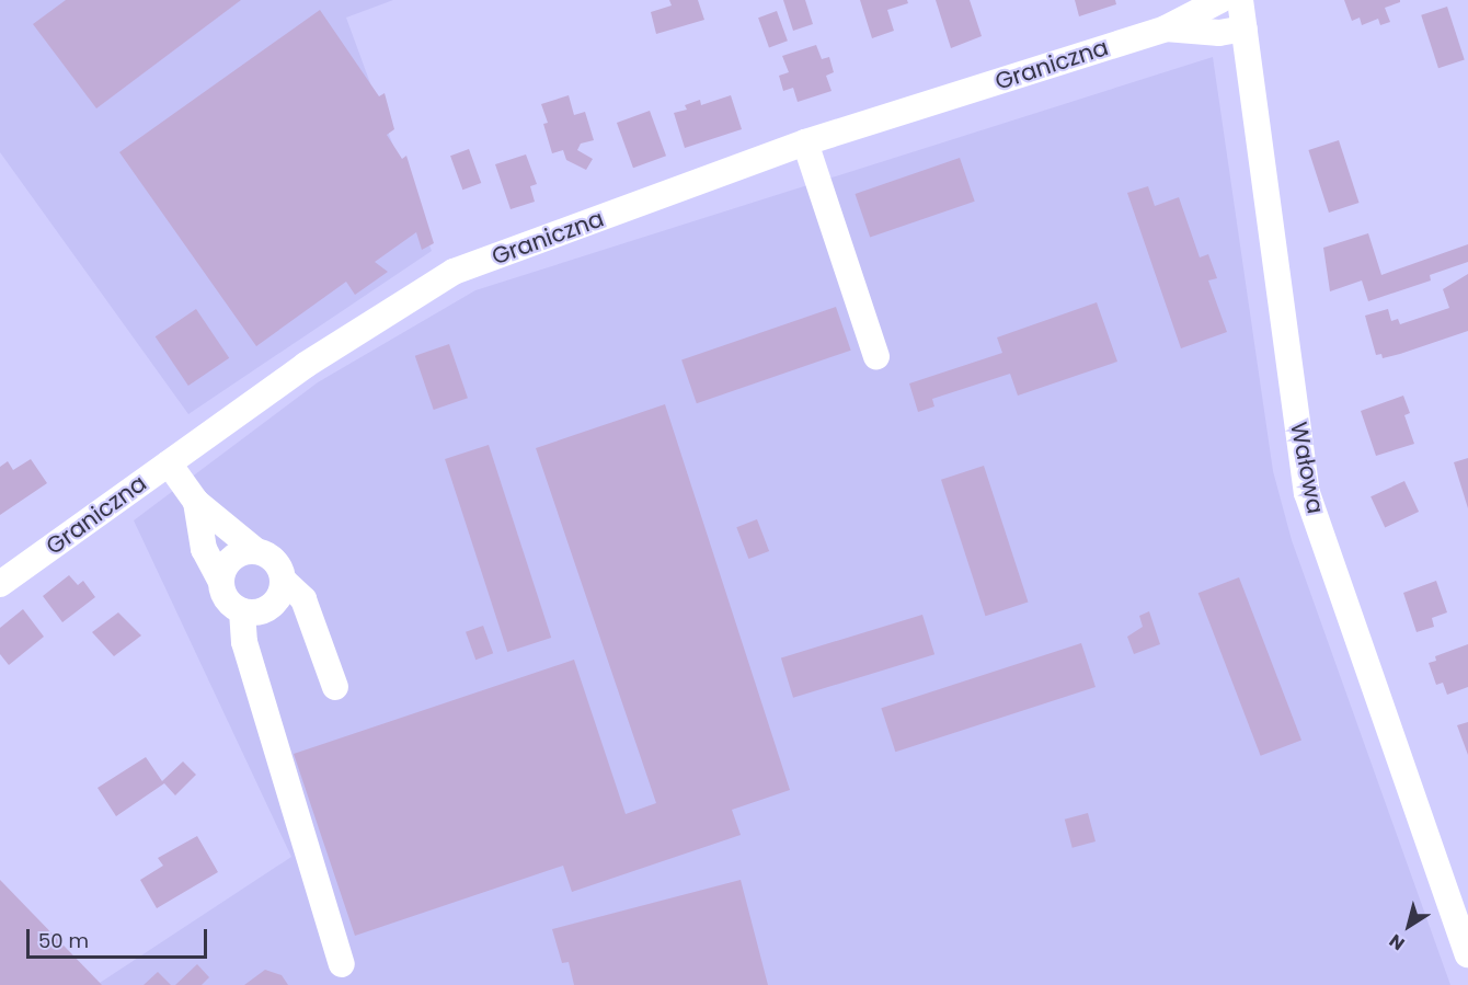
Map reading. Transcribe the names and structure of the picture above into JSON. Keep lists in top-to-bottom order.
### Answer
{
  "streets": {
    "street": ["Graniczna", "Wałowa"]
  },
  "scale_bar": "50 m",
  "north": "bottom left"
}
